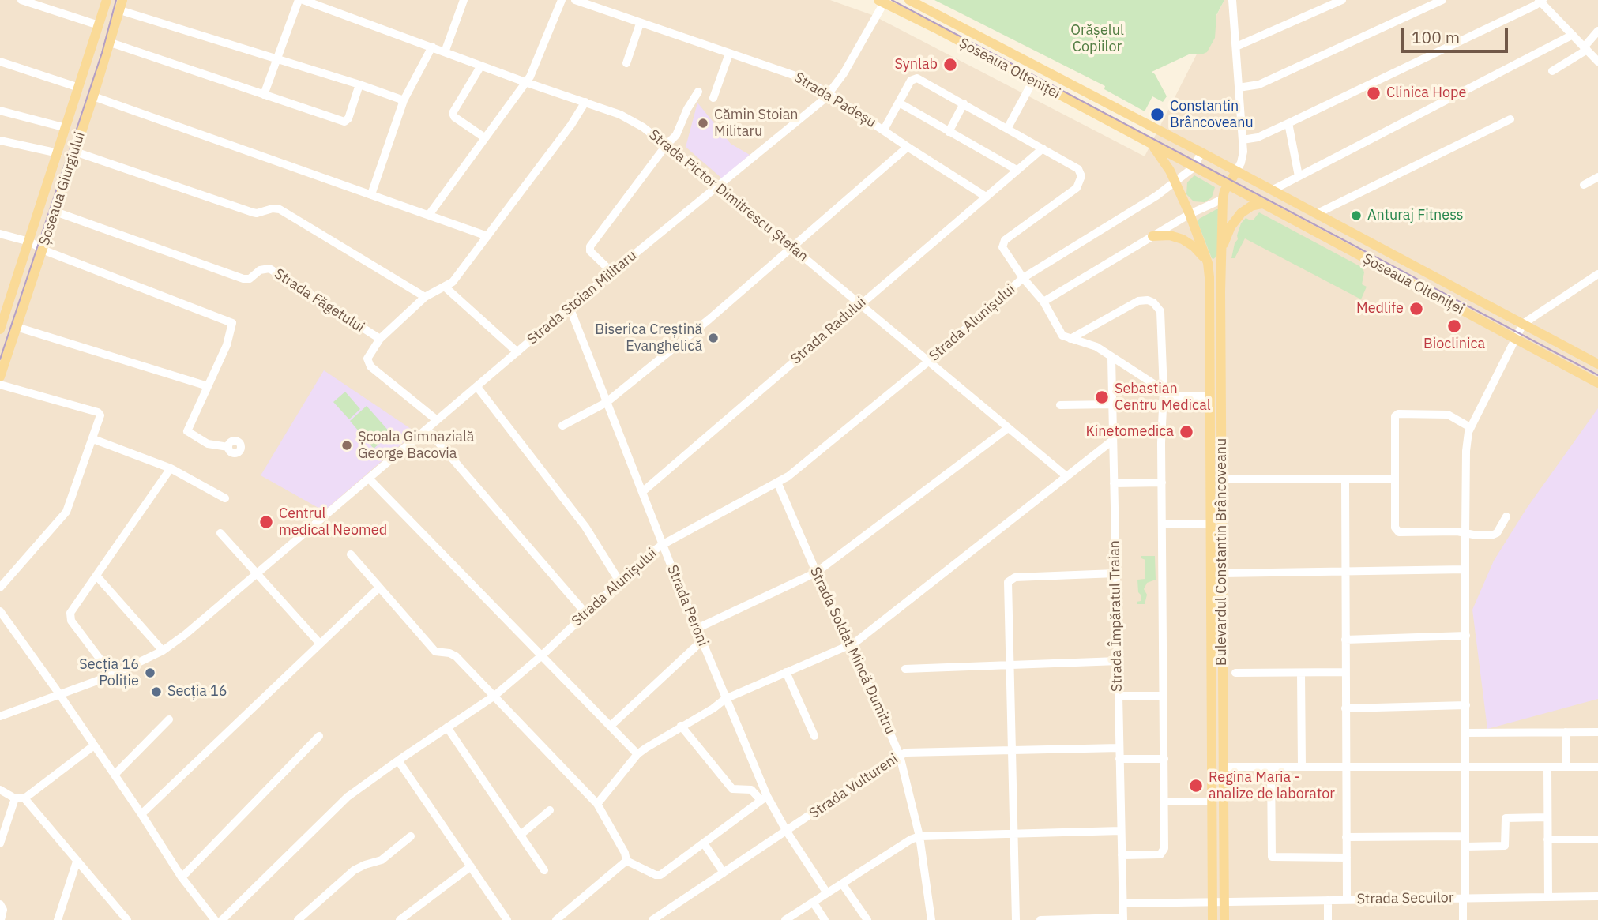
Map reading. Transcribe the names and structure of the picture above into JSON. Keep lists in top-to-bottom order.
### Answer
{
  "streets": {
    "main road": ["Șoseaua Olteniței", "Șoseaua Giurgiului", "Bulevardul Constantin Brâncoveanu"],
    "street": [
      "Strada Padeșu",
      "Strada Pictor Dimitrescu Ștefan",
      "Strada Stoian Militaru",
      "Strada Făgetului",
      "Strada Alunișului",
      "Strada Radului",
      "Strada Peroni",
      "Strada Împăratul Traian",
      "Strada Soldat Mincă Dumitru",
      "Strada Vultureni",
      "Strada Secuilor"
    ]
  },
  "crossings": [
    ["Șoseaua Olteniței", "Strada Stoian Militaru"],
    ["Șoseaua Olteniței", "Strada Alunișului"],
    ["Șoseaua Olteniței", "Bulevardul Constantin Brâncoveanu"],
    ["Strada Padeșu", "Strada Stoian Militaru"],
    ["Strada Padeșu", "Strada Radului"],
    ["Șoseaua Giurgiului", "Strada Făgetului"],
    ["Strada Pictor Dimitrescu Ștefan", "Strada Stoian Militaru"],
    ["Strada Pictor Dimitrescu Ștefan", "Strada Alunișului"],
    ["Strada Pictor Dimitrescu Ștefan", "Strada Radului"],
    ["Strada Stoian Militaru", "Strada Făgetului"],
    ["Strada Stoian Militaru", "Strada Peroni"],
    ["Strada Alunișului", "Bulevardul Constantin Brâncoveanu"],
    ["Strada Alunișului", "Strada Peroni"],
    ["Strada Alunișului", "Strada Soldat Mincă Dumitru"],
    ["Strada Radului", "Strada Peroni"],
    ["Bulevardul Constantin Brâncoveanu", "Strada Secuilor"],
    ["Strada Peroni", "Strada Vultureni"],
    ["Strada Împăratul Traian", "Strada Vultureni"],
    ["Strada Împăratul Traian", "Strada Secuilor"],
    ["Strada Soldat Mincă Dumitru", "Strada Vultureni"]
  ],
  "parks": ["Orășelul Copiilor"],
  "places": [
    "Synlab",
    "Clinica Hope",
    "Constantin Brâncoveanu",
    "Cămin Stoian Militaru",
    "Anturaj Fitness",
    "Medlife",
    "Bioclinica",
    "Biserica Creștină Evanghelică",
    "Sebastian Centru Medical",
    "Kinetomedica",
    "Școala Gimnazială George Bacovia",
    "Centrul medical Neomed",
    "Secția 16 Poliție",
    "Secția 16",
    "Regina Maria - analize de laborator"
  ],
  "scale_bar": "100 m"
}
